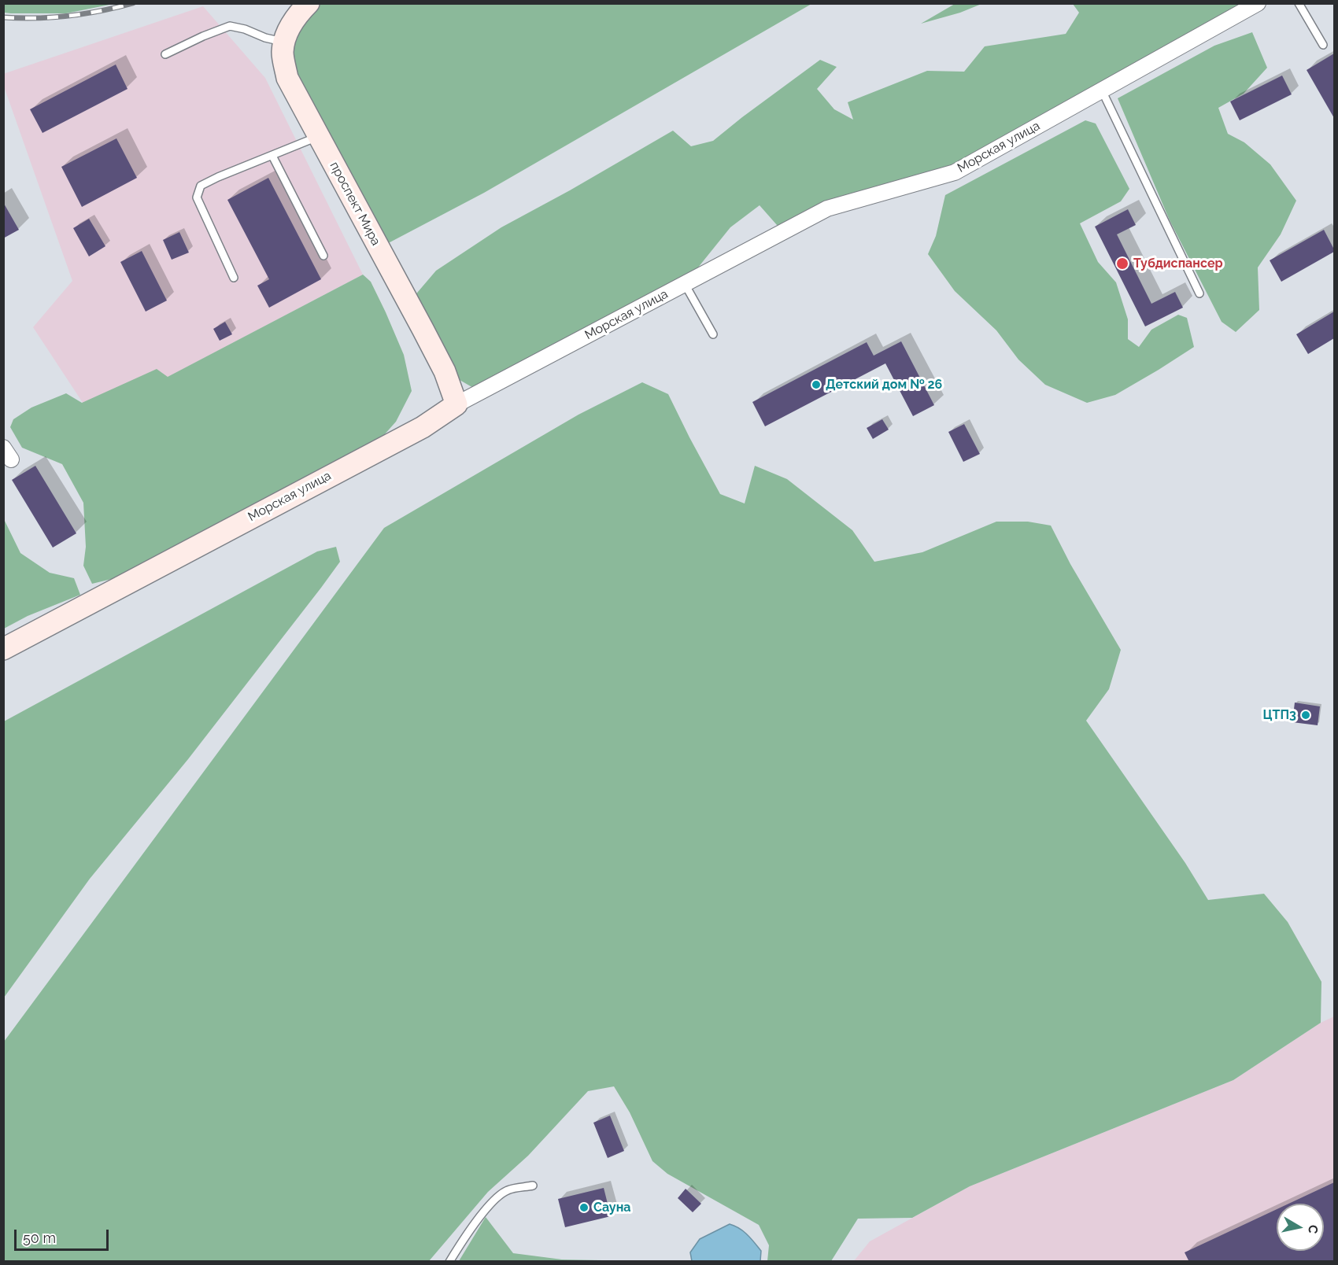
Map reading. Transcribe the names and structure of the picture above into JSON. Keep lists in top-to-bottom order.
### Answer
{
  "streets": {
    "main road": ["Морская улица", "проспект Мира"]
  },
  "crossings": [
    ["Морская улица", "проспект Мира"]
  ],
  "places": [
    "Тубдиспансер",
    "Детский дом № 26",
    "ЦТП3",
    "Сауна"
  ],
  "scale_bar": "50 m",
  "north": "right"
}
